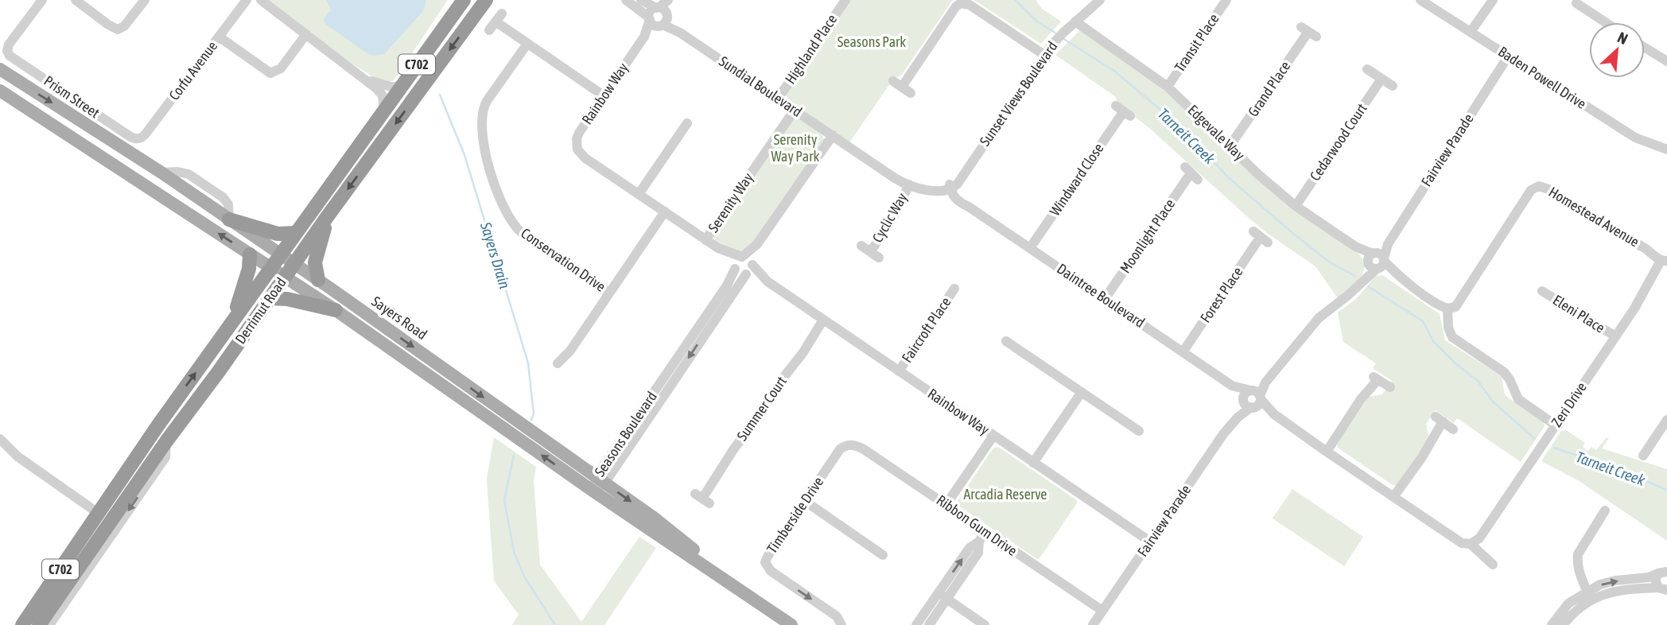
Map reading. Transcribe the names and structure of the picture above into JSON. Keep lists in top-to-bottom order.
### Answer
{
  "streets": {
    "highway": ["C702", "Derrimut Road"],
    "main road": ["Sayers Road"],
    "street": [
      "Transit Place",
      "Highland Place",
      "Corfu Avenue",
      "Baden Powell Drive",
      "Sundial Boulevard",
      "Grand Place",
      "Rainbow Way",
      "Sunset Views Boulevard",
      "Prism Street",
      "Edgevale Way",
      "Cedarwood Court",
      "Fairview Parade",
      "Windward Close",
      "Serenity Way",
      "Homestead Avenue",
      "Cyclic Way",
      "Moonlight Place",
      "Conservation Drive",
      "Forest Place",
      "Daintree Boulevard",
      "Eleni Place",
      "Faircroft Place",
      "Zeri Drive",
      "Summer Court",
      "Seasons Boulevard",
      "Timberside Drive",
      "Ribbon Gum Drive"
    ]
  },
  "crossings": [
    ["Transit Place", "Edgevale Way"],
    ["Highland Place", "Sundial Boulevard"],
    ["Corfu Avenue", "Prism Street"],
    ["Baden Powell Drive", "Fairview Parade"],
    ["Sundial Boulevard", "Rainbow Way"],
    ["Sundial Boulevard", "Sunset Views Boulevard"],
    ["Sundial Boulevard", "Serenity Way"],
    ["Sundial Boulevard", "Cyclic Way"],
    ["Sundial Boulevard", "Daintree Boulevard"],
    ["Grand Place", "Edgevale Way"],
    ["Rainbow Way", "Fairview Parade"],
    ["Rainbow Way", "Serenity Way"],
    ["Rainbow Way", "Conservation Drive"],
    ["Rainbow Way", "Faircroft Place"],
    ["Rainbow Way", "Summer Court"],
    ["Rainbow Way", "Seasons Boulevard"],
    ["Sunset Views Boulevard", "Edgevale Way"],
    ["Sunset Views Boulevard", "Daintree Boulevard"],
    ["Edgevale Way", "Cedarwood Court"],
    ["Edgevale Way", "Fairview Parade"],
    ["Edgevale Way", "Homestead Avenue"],
    ["Fairview Parade", "Daintree Boulevard"],
    ["Fairview Parade", "Ribbon Gum Drive"],
    ["Windward Close", "Daintree Boulevard"],
    ["Homestead Avenue", "Zeri Drive"],
    ["Moonlight Place", "Daintree Boulevard"],
    ["Forest Place", "Daintree Boulevard"],
    ["Daintree Boulevard", "Zeri Drive"],
    ["Derrimut Road", "Sayers Road"],
    ["Eleni Place", "Zeri Drive"],
    ["Sayers Road", "Seasons Boulevard"],
    ["Timberside Drive", "Ribbon Gum Drive"]
  ],
  "water": ["Tarneit Creek", "Sayers Drain"],
  "parks": ["Seasons Park", "Serenity Way Park", "Arcadia Reserve"],
  "north": "top right"
}
